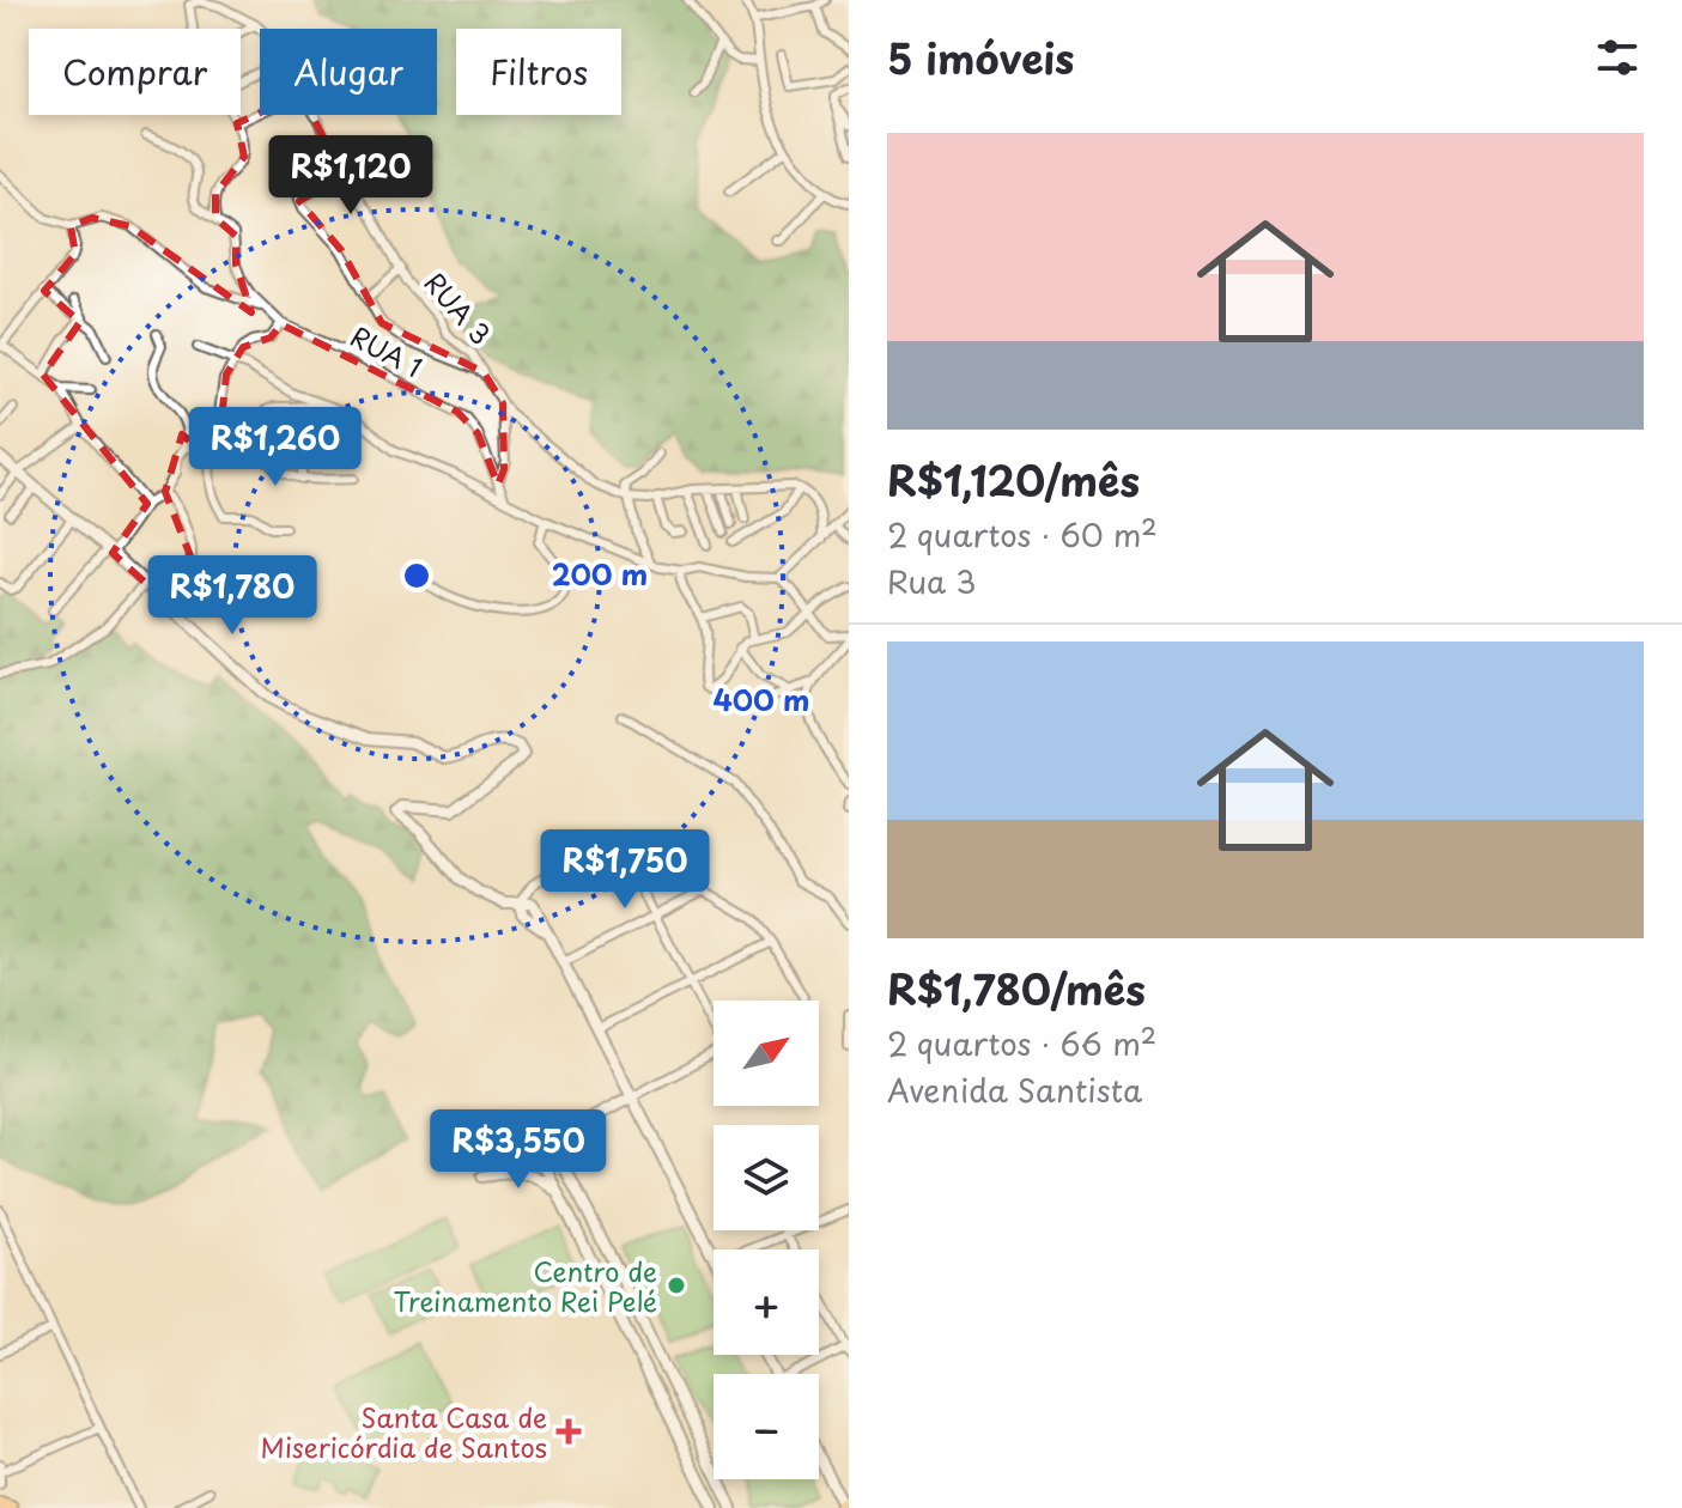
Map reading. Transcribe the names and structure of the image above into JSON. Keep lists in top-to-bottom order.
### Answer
{
  "streets": {
    "street": ["RUA 3", "RUA 1"]
  },
  "places": {
    "other": ["Centro de Treinamento Rei Pelé"],
    "health": ["Santa Casa de Misericórdia de Santos"]
  },
  "north": "top right",
  "page": {
    "heading": "5 imóveis",
    "chip": ["Comprar", "Alugar", "Filtros"],
    "list": [
      {
        "name": "R$1,120/mês",
        "note": "2 quartos · 60 m² · Rua 3"
      },
      {
        "name": "R$1,780/mês",
        "note": "2 quartos · 66 m² · Avenida Santista"
      }
    ],
    "price": [
      "R$1,120",
      "R$1,260",
      "R$1,780",
      "R$1,750",
      "R$3,550"
    ],
    "map_buttons": ["+", "−"]
  },
  "rings": ["200 m", "400 m"]
}
